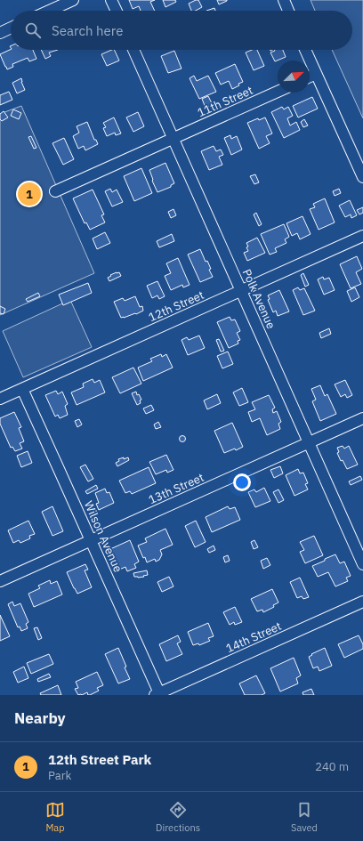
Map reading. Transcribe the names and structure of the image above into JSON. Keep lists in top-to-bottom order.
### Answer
{
  "streets": {
    "street": [
      "11th Street",
      "Polk Avenue",
      "12th Street",
      "13th Street",
      "Wilson Avenue",
      "14th Street"
    ]
  },
  "crossings": [
    ["11th Street", "Polk Avenue"],
    ["Polk Avenue", "12th Street"],
    ["Polk Avenue", "13th Street"],
    ["12th Street", "Wilson Avenue"],
    ["13th Street", "Wilson Avenue"],
    ["Wilson Avenue", "14th Street"]
  ],
  "north": "top right",
  "page": {
    "search": "Search here",
    "pins": "1",
    "heading": "Nearby",
    "list": [
      {
        "mark": "1",
        "name": "12th Street Park",
        "note": "Park",
        "value": "240 m"
      }
    ],
    "nav": ["Map", "Directions", "Saved"]
  }
}
